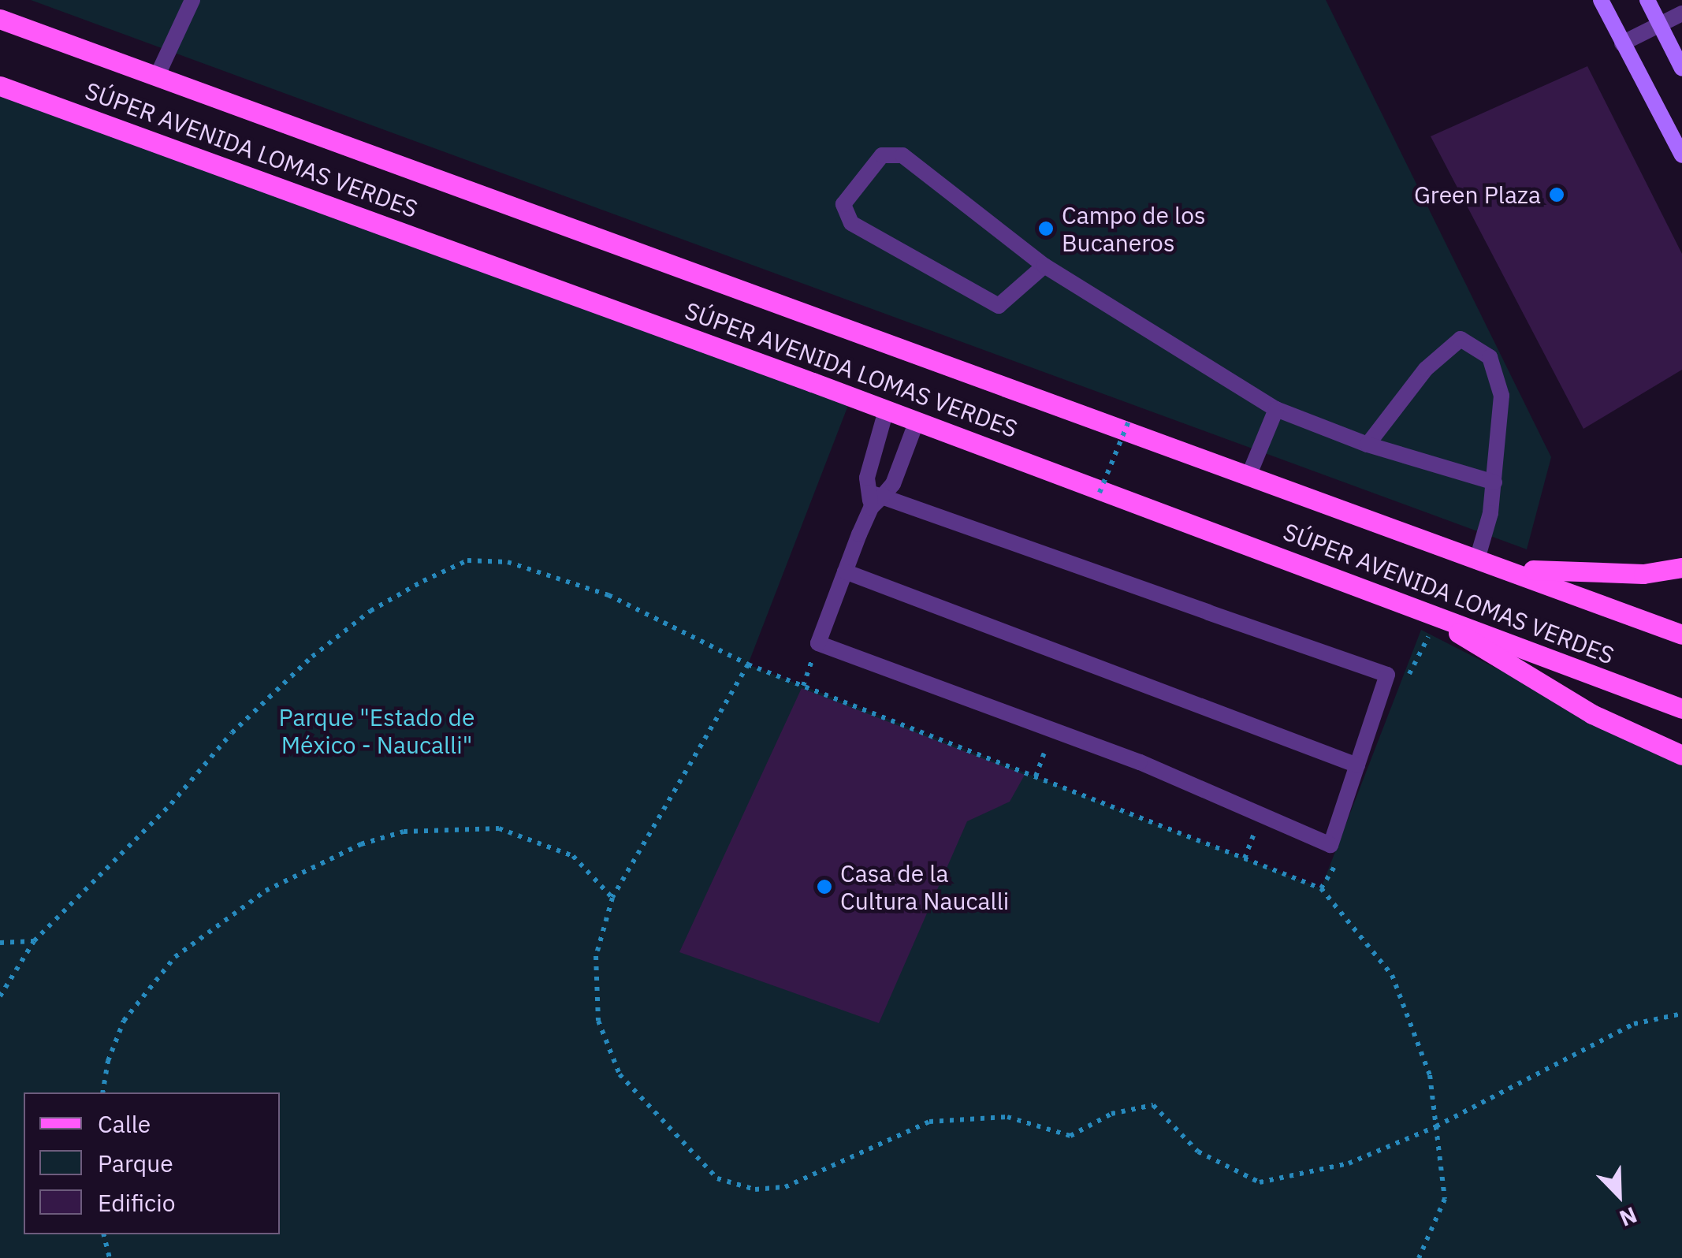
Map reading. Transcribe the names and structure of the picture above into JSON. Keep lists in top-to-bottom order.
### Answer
{
  "streets": {
    "main road": ["SÚPER AVENIDA LOMAS VERDES"]
  },
  "parks": ["Parque \"Estado de México - Naucalli\""],
  "places": ["Green Plaza", "Campo de los Bucaneros", "Casa de la Cultura Naucalli"],
  "legend": ["Calle", "Parque", "Edificio"],
  "north": "bottom right"
}
